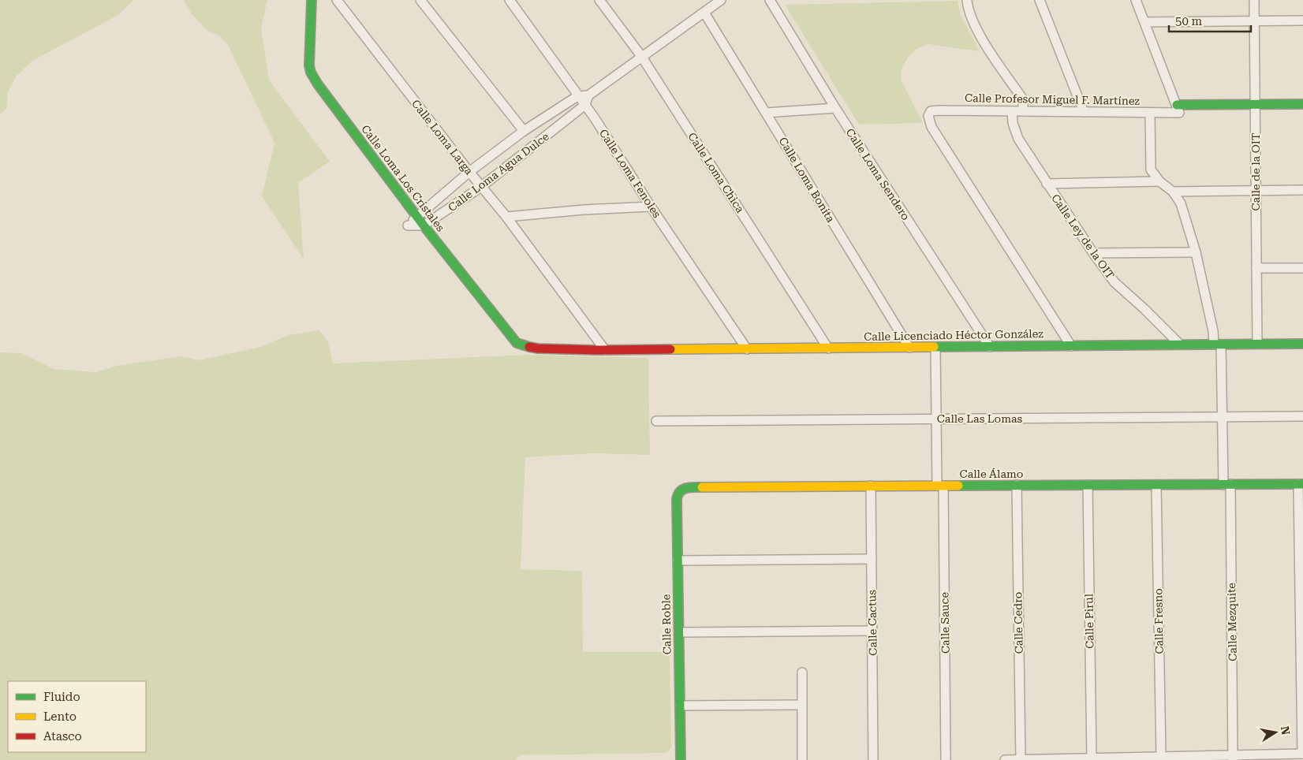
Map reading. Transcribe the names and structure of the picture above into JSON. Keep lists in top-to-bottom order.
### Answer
{
  "streets": {
    "street": [
      "Calle Profesor Miguel F. Martínez",
      "Calle Loma Larga",
      "Calle Loma Agua Dulce",
      "Calle de la OIT",
      "Calle Loma Chica",
      "Calle Loma Fenoles",
      "Calle Loma Sendero",
      "Calle Loma Los Cristales",
      "Calle Loma Bonita",
      "Calle Ley de la OIT",
      "Calle Licenciado Héctor González",
      "Calle Las Lomas",
      "Calle Álamo",
      "Calle Pirul",
      "Calle Fresno",
      "Calle Mezquite",
      "Calle Cactus",
      "Calle Sauce",
      "Calle Cedro",
      "Calle Roble"
    ]
  },
  "crossings": [
    ["Calle Profesor Miguel F. Martínez", "Calle de la OIT"],
    ["Calle Profesor Miguel F. Martínez", "Calle Ley de la OIT"],
    ["Calle Profesor Miguel F. Martínez", "Calle Licenciado Héctor González"],
    ["Calle Loma Larga", "Calle Loma Agua Dulce"],
    ["Calle Loma Larga", "Calle Licenciado Héctor González"],
    ["Calle Loma Agua Dulce", "Calle Loma Chica"],
    ["Calle Loma Agua Dulce", "Calle Loma Fenoles"],
    ["Calle Loma Agua Dulce", "Calle Loma Los Cristales"],
    ["Calle Loma Agua Dulce", "Calle Loma Bonita"],
    ["Calle de la OIT", "Calle Licenciado Héctor González"],
    ["Calle Loma Chica", "Calle Licenciado Héctor González"],
    ["Calle Loma Fenoles", "Calle Licenciado Héctor González"],
    ["Calle Loma Sendero", "Calle Licenciado Héctor González"],
    ["Calle Loma Los Cristales", "Calle Licenciado Héctor González"],
    ["Calle Loma Bonita", "Calle Licenciado Héctor González"],
    ["Calle Ley de la OIT", "Calle Licenciado Héctor González"],
    ["Calle Licenciado Héctor González", "Calle Mezquite"],
    ["Calle Licenciado Héctor González", "Calle Sauce"],
    ["Calle Las Lomas", "Calle Mezquite"],
    ["Calle Las Lomas", "Calle Sauce"],
    ["Calle Álamo", "Calle Pirul"],
    ["Calle Álamo", "Calle Fresno"],
    ["Calle Álamo", "Calle Mezquite"],
    ["Calle Álamo", "Calle Cactus"],
    ["Calle Álamo", "Calle Sauce"],
    ["Calle Álamo", "Calle Cedro"],
    ["Calle Álamo", "Calle Roble"]
  ],
  "legend": ["Fluido", "Lento", "Atasco"],
  "scale_bar": "50 m",
  "north": "right"
}
